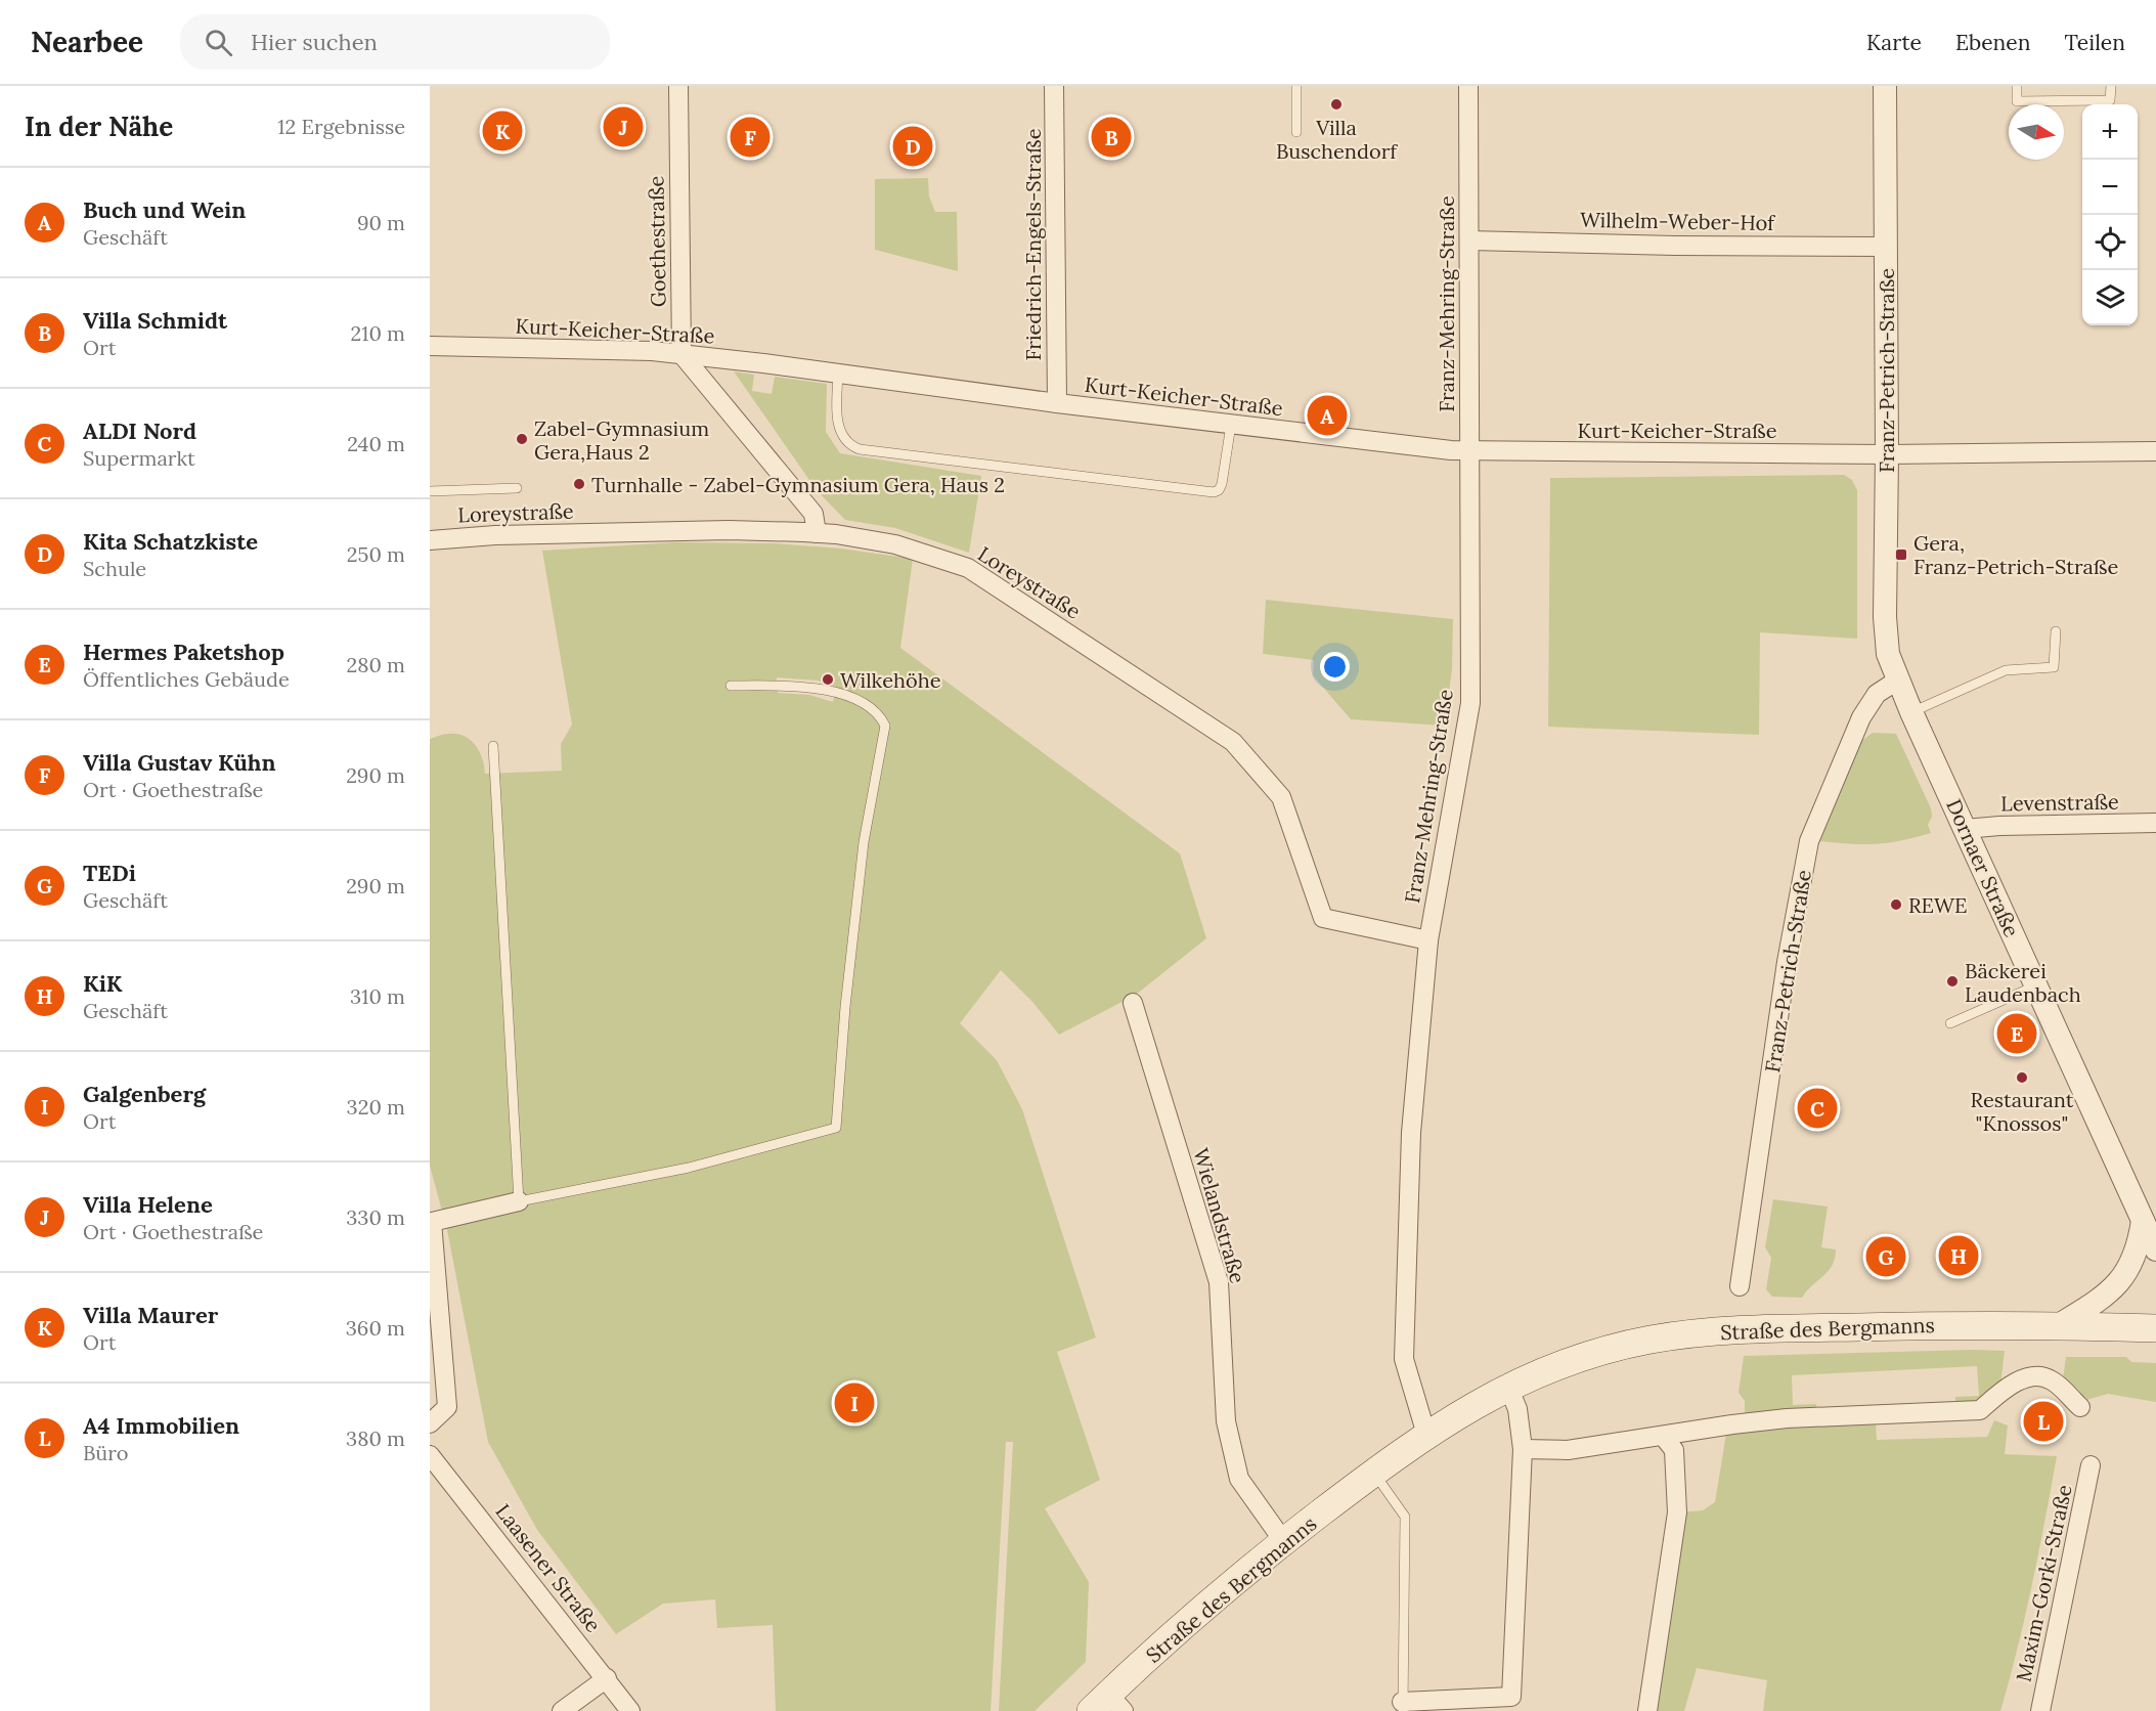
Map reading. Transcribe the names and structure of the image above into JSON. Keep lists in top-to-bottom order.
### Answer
{
  "streets": {
    "main road": ["Straße des Bergmanns"],
    "street": [
      "Wilhelm-Weber-Hof",
      "Goethestraße",
      "Friedrich-Engels-Straße",
      "Franz-Mehring-Straße",
      "Kurt-Keicher-Straße",
      "Franz-Petrich-Straße",
      "Loreystraße",
      "Levenstraße",
      "Dornaer Straße",
      "Wielandstraße",
      "Laasener Straße",
      "Maxim-Gorki-Straße"
    ]
  },
  "crossings": [
    ["Wilhelm-Weber-Hof", "Franz-Mehring-Straße"],
    ["Wilhelm-Weber-Hof", "Franz-Petrich-Straße"],
    ["Goethestraße", "Kurt-Keicher-Straße"],
    ["Friedrich-Engels-Straße", "Kurt-Keicher-Straße"],
    ["Franz-Mehring-Straße", "Kurt-Keicher-Straße"],
    ["Franz-Mehring-Straße", "Loreystraße"],
    ["Franz-Mehring-Straße", "Straße des Bergmanns"],
    ["Kurt-Keicher-Straße", "Franz-Petrich-Straße"],
    ["Franz-Petrich-Straße", "Dornaer Straße"],
    ["Levenstraße", "Dornaer Straße"],
    ["Wielandstraße", "Straße des Bergmanns"]
  ],
  "places": {
    "other": [
      "Villa Buschendorf",
      "Zabel-Gymnasium Gera,Haus 2",
      "Turnhalle - Zabel-Gymnasium Gera, Haus 2",
      "Wilkehöhe",
      "REWE",
      "Bäckerei Laudenbach",
      "Restaurant \"Knossos\""
    ],
    "transit": ["Gera, Franz-Petrich-Straße"]
  },
  "north": "right",
  "page": {
    "header": "Nearbee",
    "search": "Hier suchen",
    "nav": ["Karte", "Ebenen", "Teilen"],
    "heading": ["In der Nähe", "12 Ergebnisse"],
    "map_buttons": ["+", "−"],
    "pins": [
      "J",
      "K",
      "B",
      "F",
      "D",
      "A",
      "E",
      "C",
      "H",
      "G",
      "I",
      "L"
    ],
    "list": [
      {
        "mark": "A",
        "name": "Buch und Wein",
        "note": "Geschäft",
        "value": "90 m"
      },
      {
        "mark": "B",
        "name": "Villa Schmidt",
        "note": "Ort",
        "value": "210 m"
      },
      {
        "mark": "C",
        "name": "ALDI Nord",
        "note": "Supermarkt",
        "value": "240 m"
      },
      {
        "mark": "D",
        "name": "Kita Schatzkiste",
        "note": "Schule",
        "value": "250 m"
      },
      {
        "mark": "E",
        "name": "Hermes Paketshop",
        "note": "Öffentliches Gebäude",
        "value": "280 m"
      },
      {
        "mark": "F",
        "name": "Villa Gustav Kühn",
        "note": "Ort · Goethestraße",
        "value": "290 m"
      },
      {
        "mark": "G",
        "name": "TEDi",
        "note": "Geschäft",
        "value": "290 m"
      },
      {
        "mark": "H",
        "name": "KiK",
        "note": "Geschäft",
        "value": "310 m"
      },
      {
        "mark": "I",
        "name": "Galgenberg",
        "note": "Ort",
        "value": "320 m"
      },
      {
        "mark": "J",
        "name": "Villa Helene",
        "note": "Ort · Goethestraße",
        "value": "330 m"
      },
      {
        "mark": "K",
        "name": "Villa Maurer",
        "note": "Ort",
        "value": "360 m"
      },
      {
        "mark": "L",
        "name": "A4 Immobilien",
        "note": "Büro",
        "value": "380 m"
      }
    ]
  }
}
